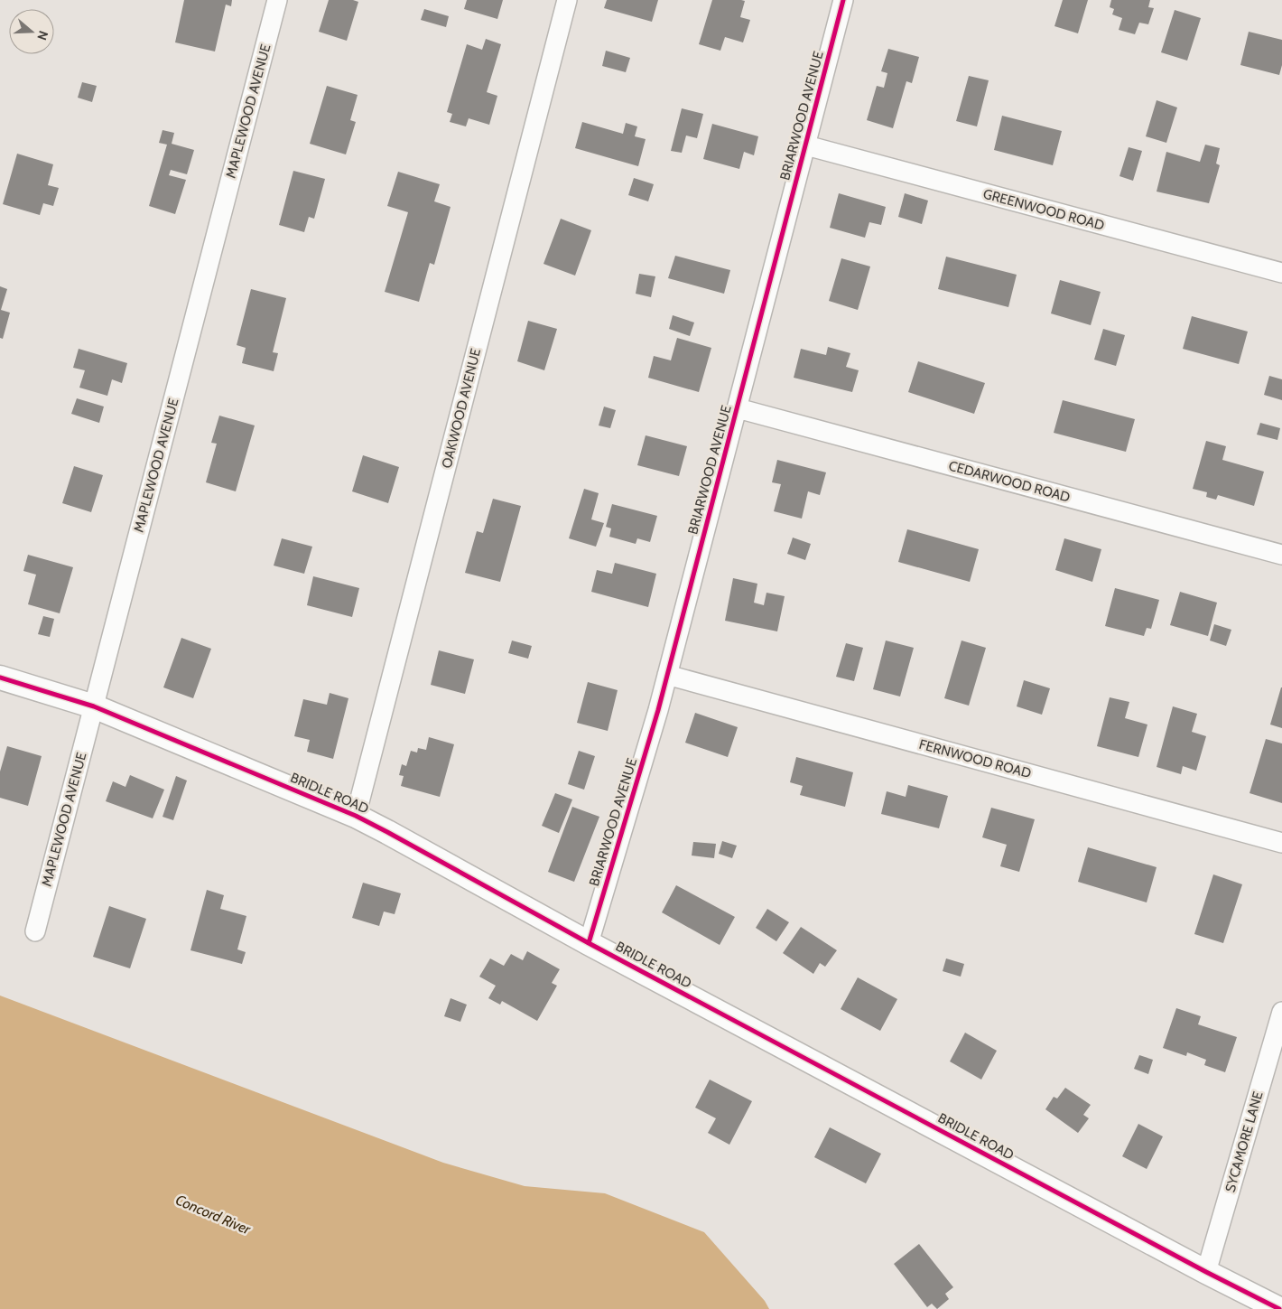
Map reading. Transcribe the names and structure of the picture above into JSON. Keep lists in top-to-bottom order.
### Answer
{
  "streets": {
    "street": [
      "MAPLEWOOD AVENUE",
      "BRIARWOOD AVENUE",
      "GREENWOOD ROAD",
      "OAKWOOD AVENUE",
      "CEDARWOOD ROAD",
      "FERNWOOD ROAD",
      "BRIDLE ROAD",
      "SYCAMORE LANE"
    ]
  },
  "crossings": [
    ["MAPLEWOOD AVENUE", "BRIDLE ROAD"],
    ["BRIARWOOD AVENUE", "GREENWOOD ROAD"],
    ["BRIARWOOD AVENUE", "CEDARWOOD ROAD"],
    ["BRIARWOOD AVENUE", "FERNWOOD ROAD"],
    ["BRIARWOOD AVENUE", "BRIDLE ROAD"],
    ["OAKWOOD AVENUE", "BRIDLE ROAD"],
    ["BRIDLE ROAD", "SYCAMORE LANE"]
  ],
  "water": ["Concord River"],
  "north": "right"
}
